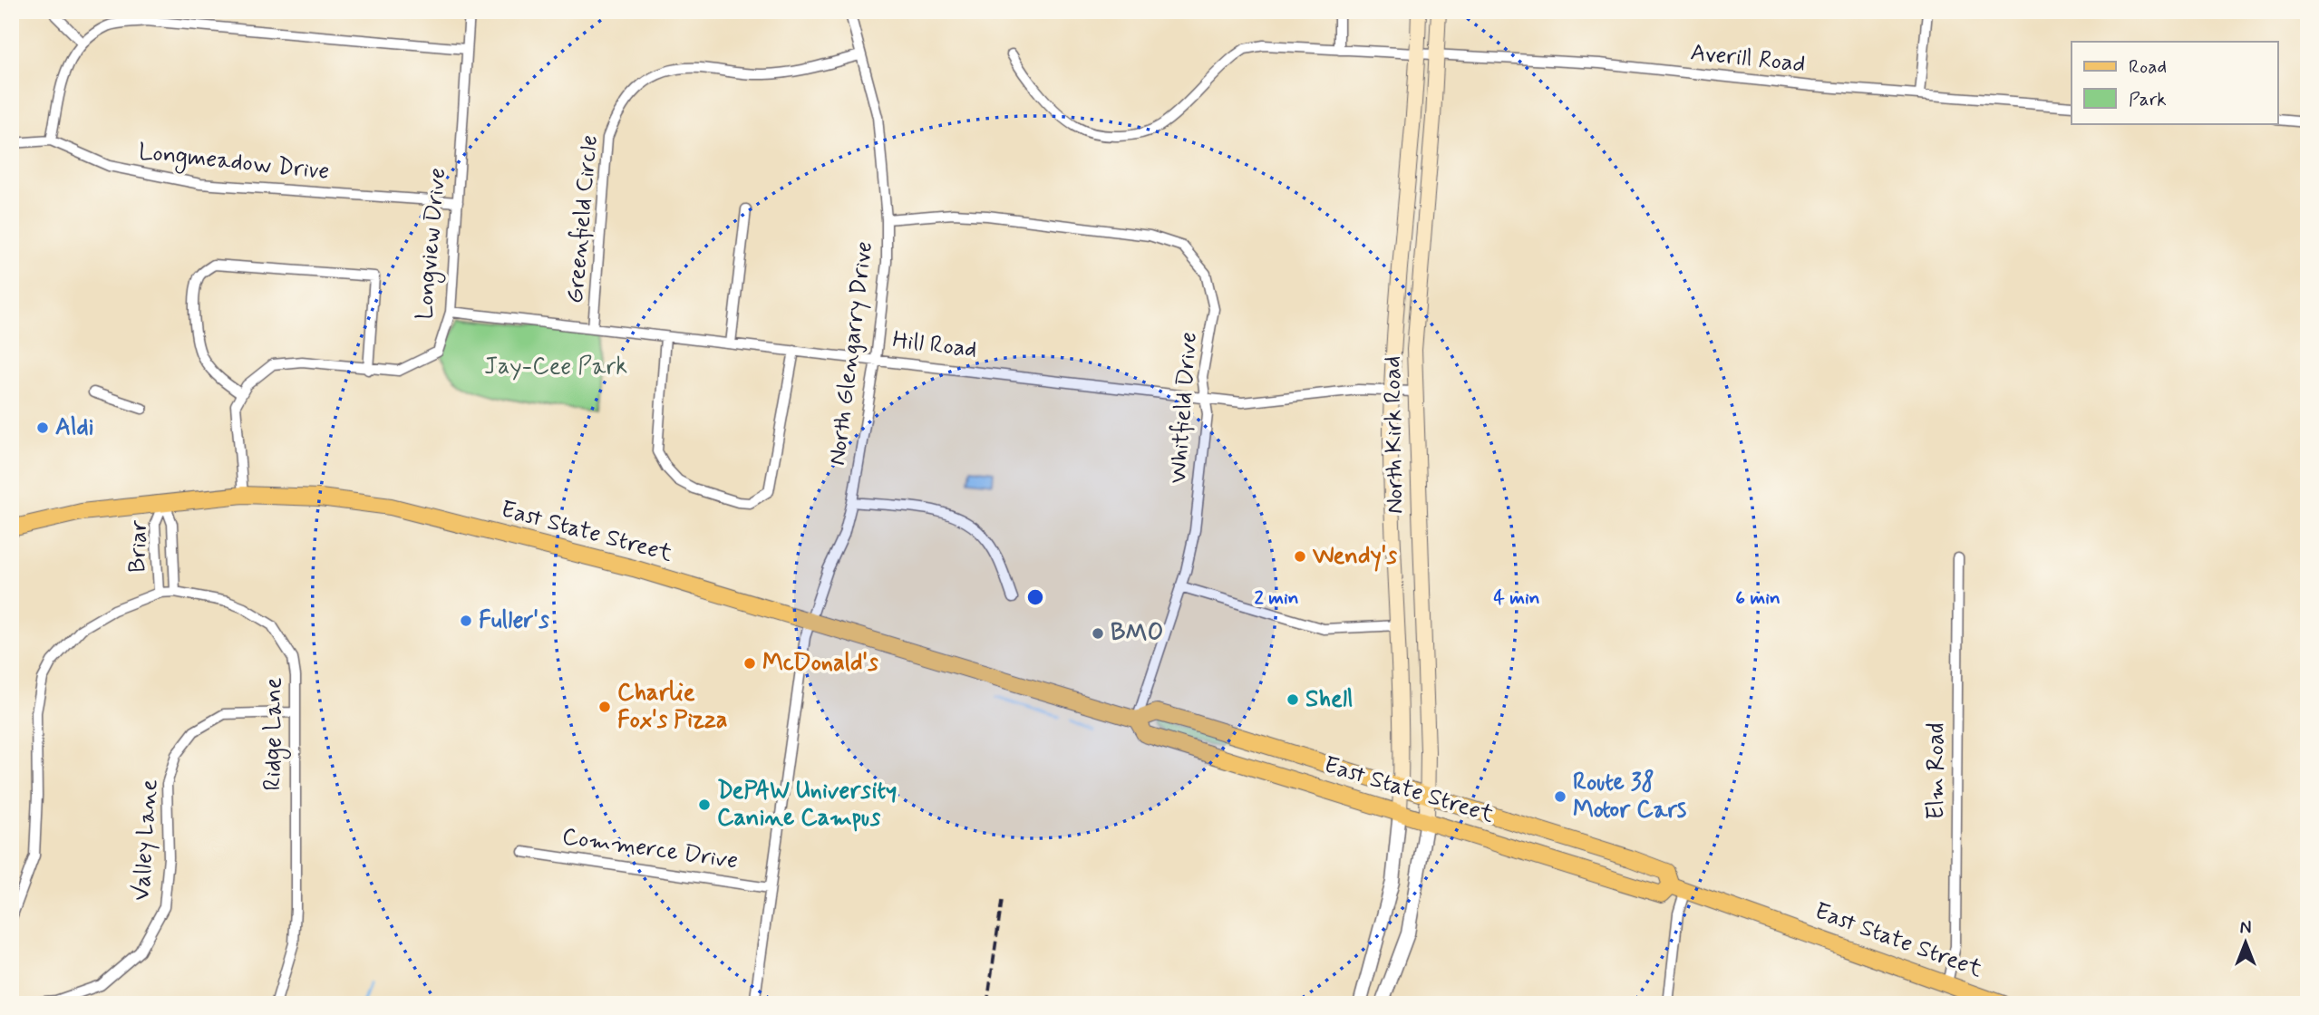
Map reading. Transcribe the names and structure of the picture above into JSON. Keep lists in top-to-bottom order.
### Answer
{
  "streets": {
    "main road": ["North Kirk Road", "East State Street"],
    "street": [
      "Averill Road",
      "Longmeadow Drive",
      "Greenfield Circle",
      "Longview Drive",
      "Hill Road",
      "North Glengarry Drive",
      "Whitfield Drive",
      "Briar",
      "Ridge Lane",
      "Elm Road",
      "Valley Lane",
      "Commerce Drive"
    ]
  },
  "crossings": [
    ["Averill Road", "North Kirk Road"],
    ["Longmeadow Drive", "Longview Drive"],
    ["Greenfield Circle", "Hill Road"],
    ["Greenfield Circle", "North Glengarry Drive"],
    ["Longview Drive", "Hill Road"],
    ["Hill Road", "North Glengarry Drive"],
    ["Hill Road", "Whitfield Drive"],
    ["Hill Road", "North Kirk Road"],
    ["North Glengarry Drive", "Whitfield Drive"],
    ["North Glengarry Drive", "East State Street"],
    ["North Glengarry Drive", "Commerce Drive"],
    ["Whitfield Drive", "East State Street"],
    ["North Kirk Road", "East State Street"],
    ["East State Street", "Briar"],
    ["East State Street", "Elm Road"],
    ["Briar", "Ridge Lane"],
    ["Ridge Lane", "Valley Lane"]
  ],
  "parks": ["Jay-Cee Park"],
  "places": [
    "Aldi",
    "Wendy's",
    "Fuller's",
    "BMO",
    "McDonald's",
    "Shell",
    "Charlie Fox's Pizza",
    "Route 38 Motor Cars",
    "DePAW University Canine Campus"
  ],
  "legend": ["Road", "Park"],
  "north": "top",
  "rings": ["2 min", "4 min", "6 min"]
}
